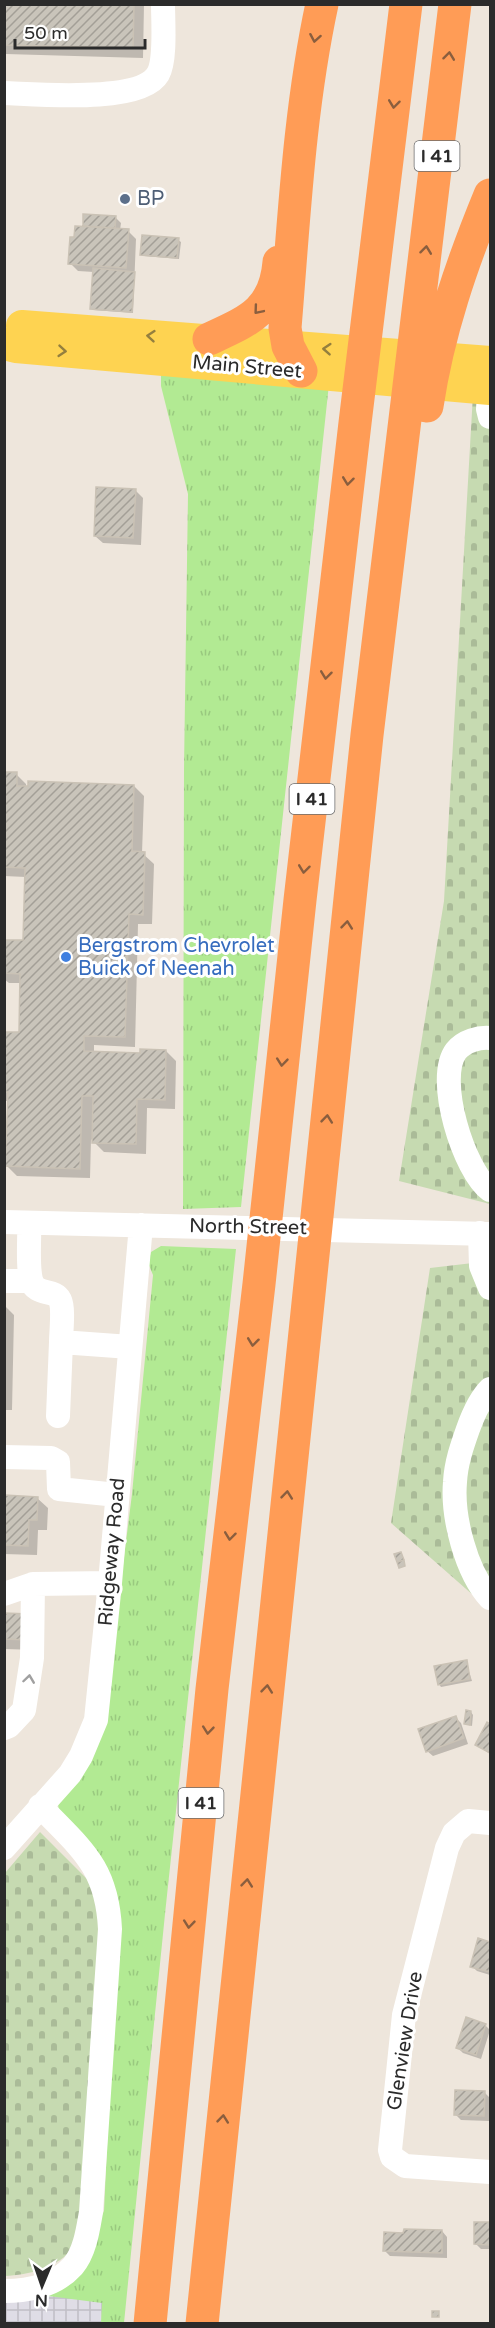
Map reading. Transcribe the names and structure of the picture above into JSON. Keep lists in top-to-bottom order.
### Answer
{
  "streets": {
    "highway": ["I 41"],
    "main road": ["Main Street"],
    "street": ["North Street", "Ridgeway Road", "Glenview Drive"]
  },
  "crossings": [
    ["North Street", "Ridgeway Road"]
  ],
  "places": ["BP", "Bergstrom Chevrolet Buick of Neenah"],
  "scale_bar": "50 m",
  "north": "bottom"
}
